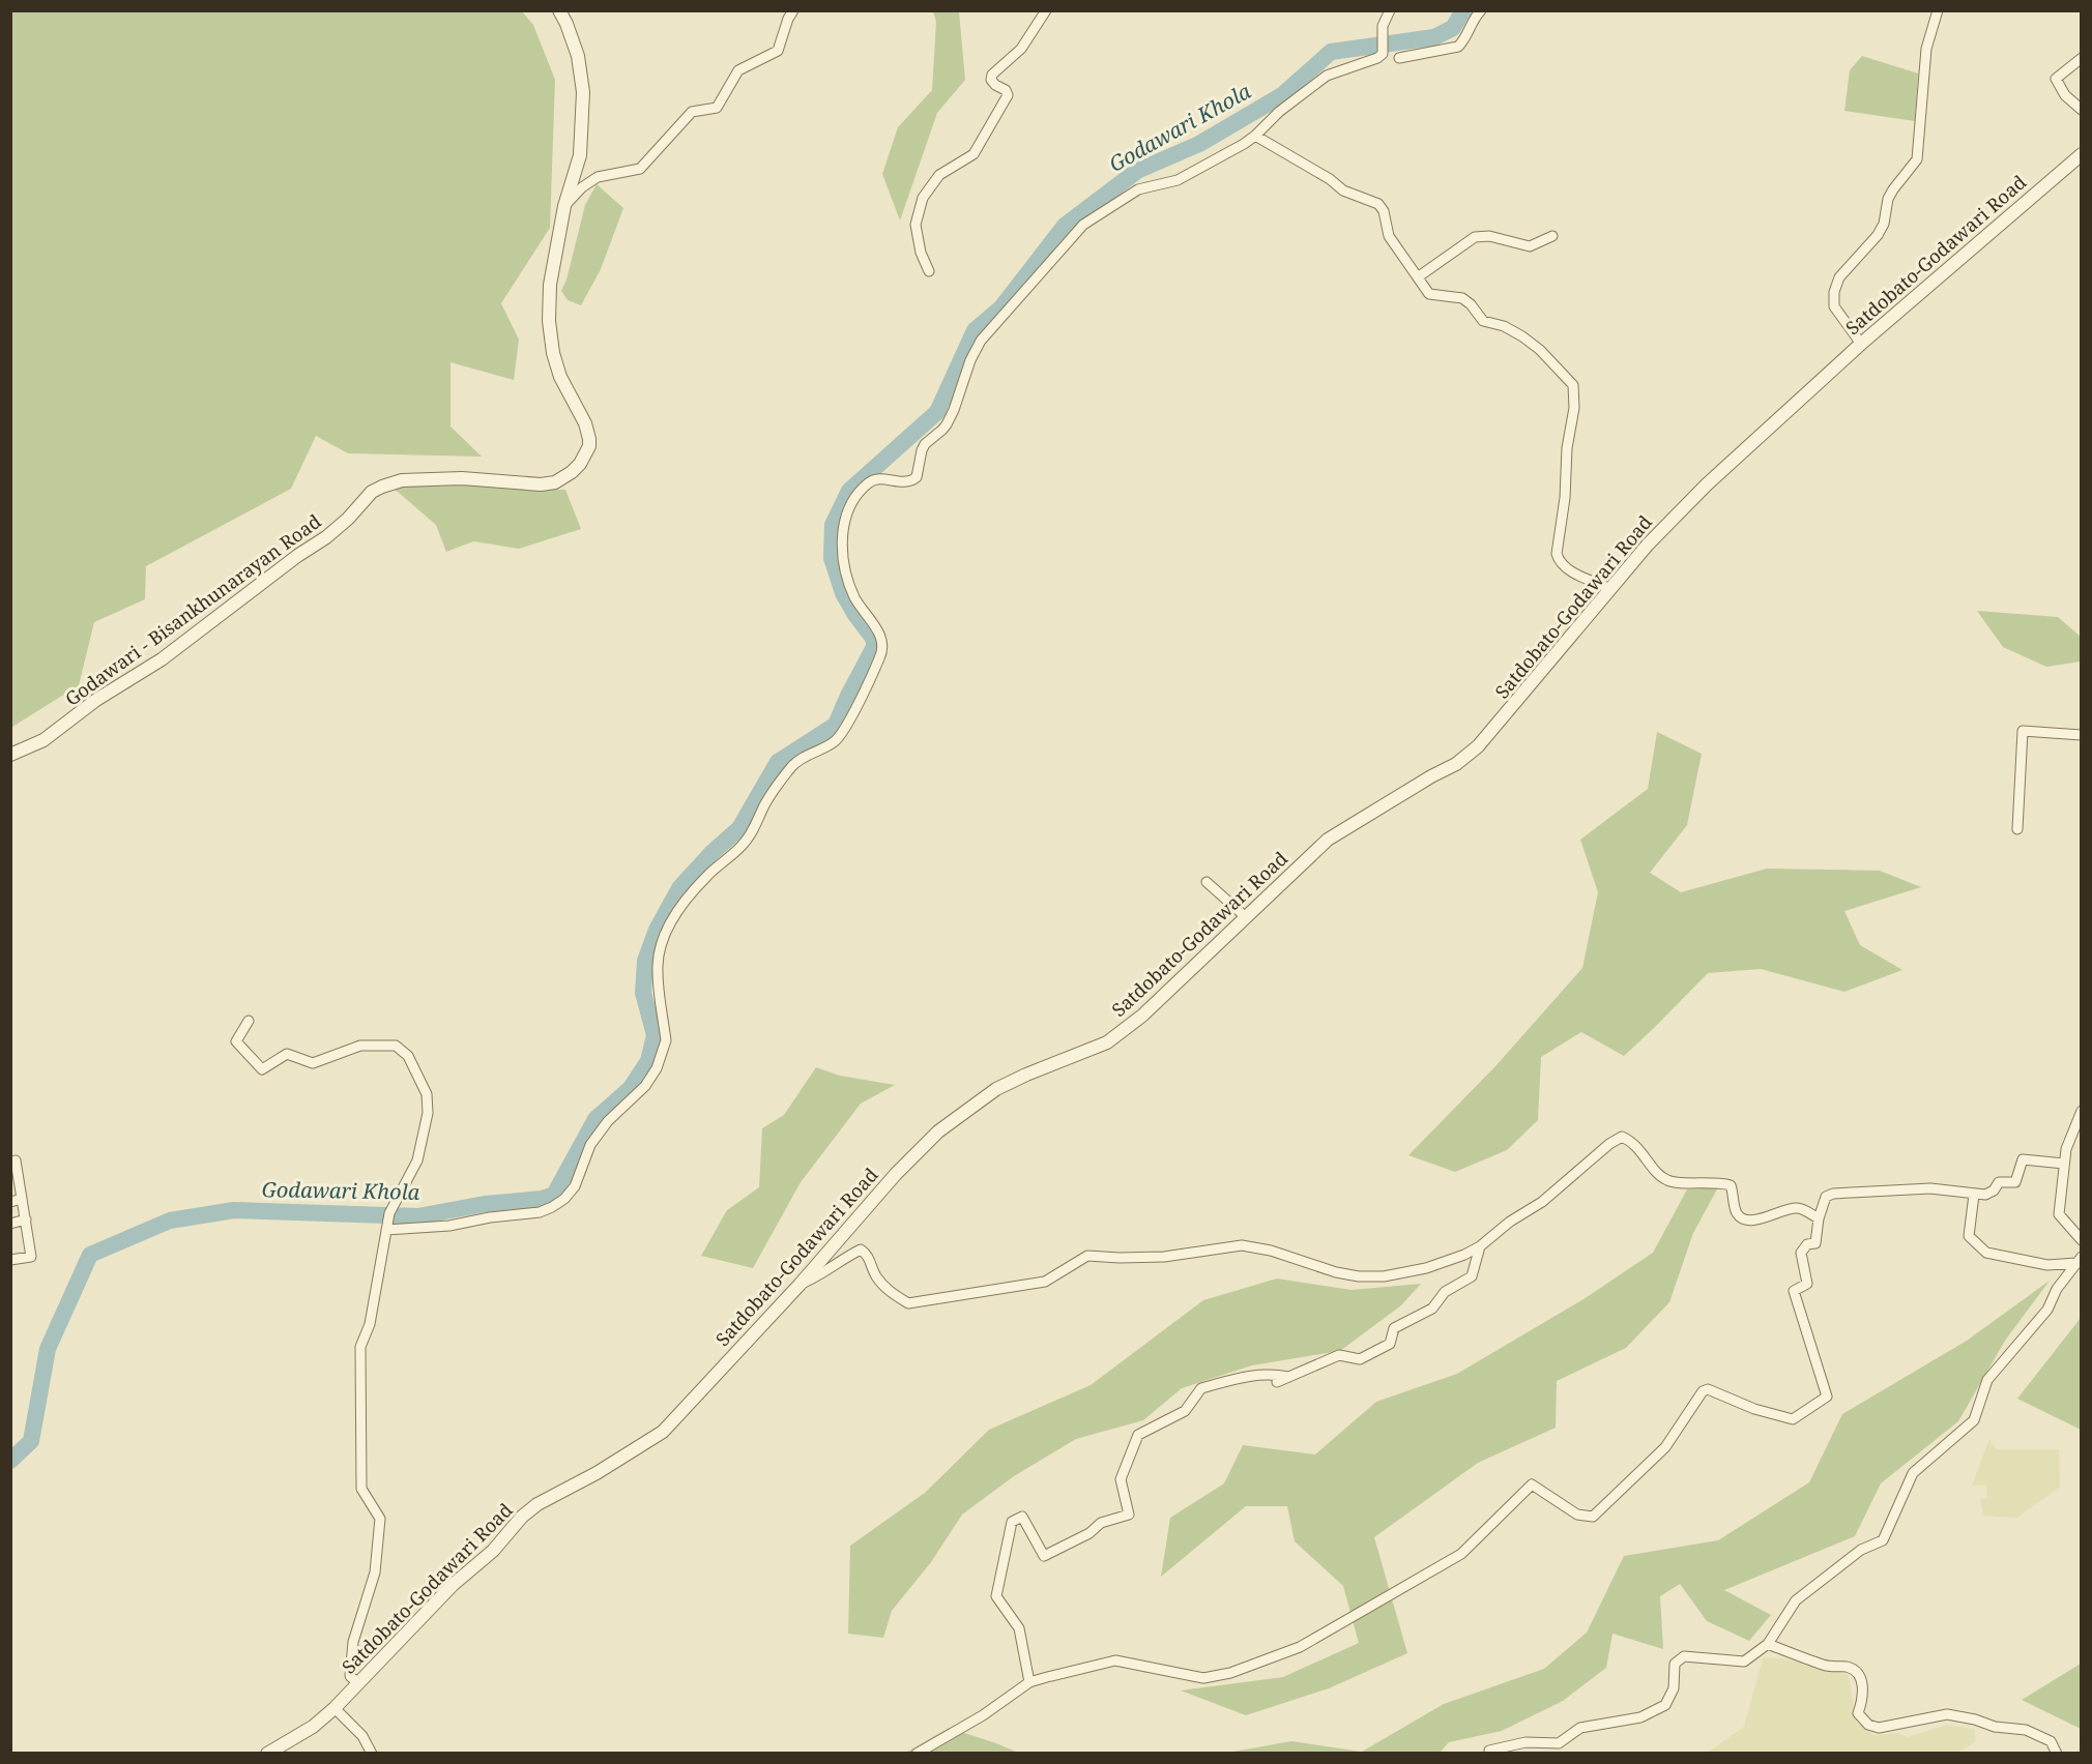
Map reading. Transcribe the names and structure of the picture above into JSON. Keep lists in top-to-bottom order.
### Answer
{
  "streets": {
    "street": ["Satdobato-Godawari Road", "Godawari - Bisankhunarayan Road"]
  },
  "water": ["Godawari Khola"]
}
